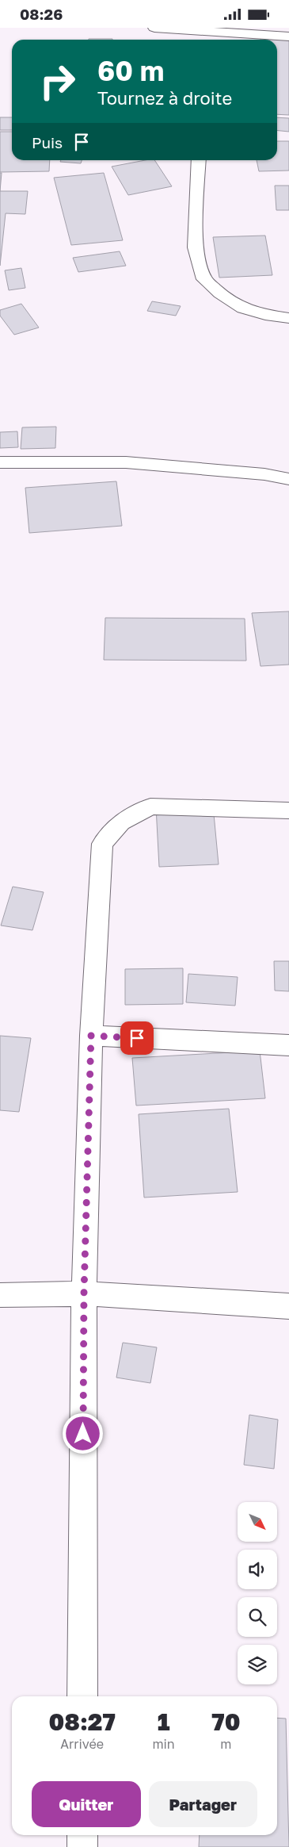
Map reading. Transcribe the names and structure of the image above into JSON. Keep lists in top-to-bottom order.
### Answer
{
  "north": "bottom right",
  "page": {
    "status": "08:26",
    "turn": ["60 m", "Tournez à droite"],
    "then": "Puis",
    "eta": [
      "08:27",
      "Arrivée",
      "1",
      "min",
      "70",
      "m"
    ],
    "buttons": ["Quitter", "Partager"]
  }
}
